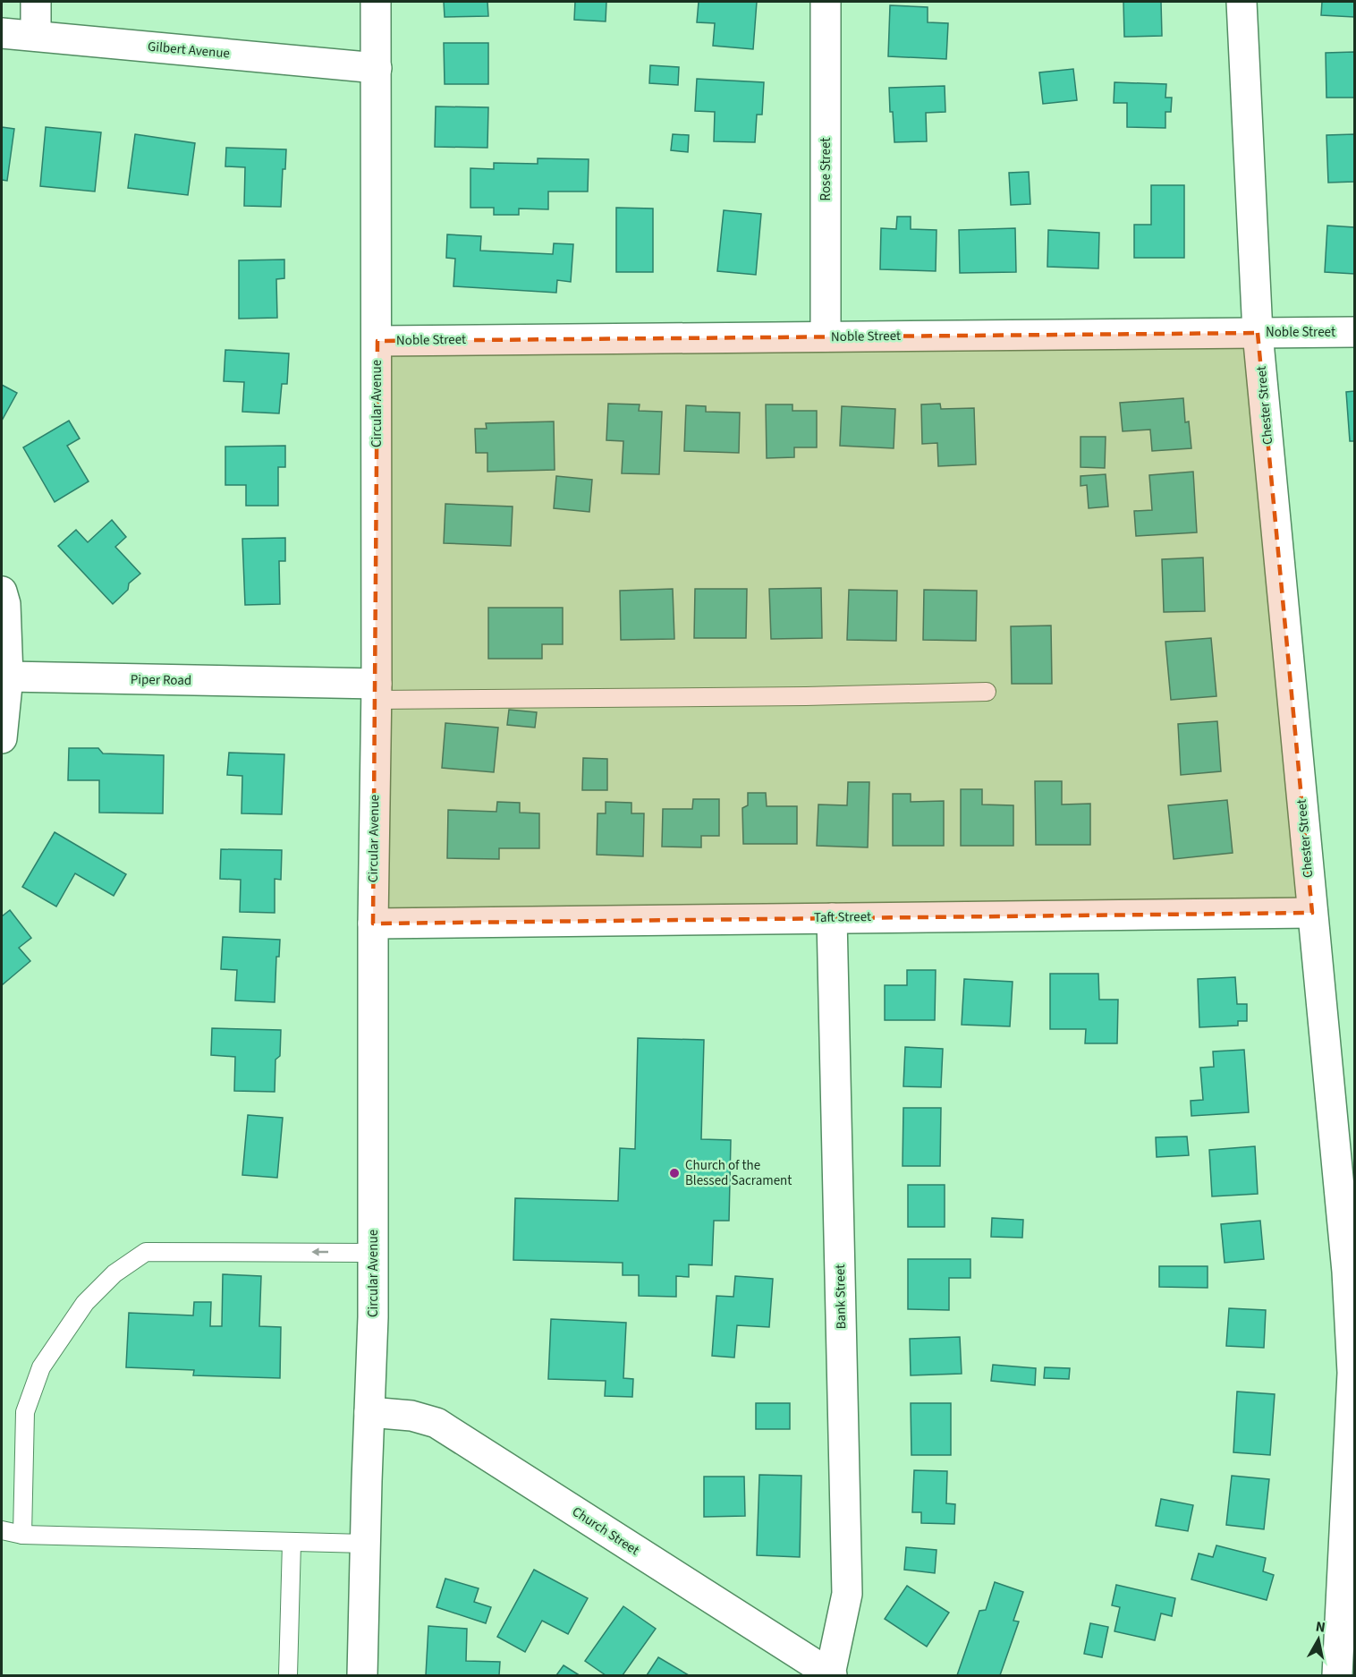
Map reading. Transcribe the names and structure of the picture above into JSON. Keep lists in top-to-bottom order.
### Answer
{
  "streets": {
    "street": [
      "Gilbert Avenue",
      "Rose Street",
      "Noble Street",
      "Circular Avenue",
      "Chester Street",
      "Piper Road",
      "Taft Street",
      "Bank Street",
      "Church Street"
    ]
  },
  "crossings": [
    ["Gilbert Avenue", "Circular Avenue"],
    ["Rose Street", "Noble Street"],
    ["Noble Street", "Circular Avenue"],
    ["Noble Street", "Chester Street"],
    ["Circular Avenue", "Piper Road"],
    ["Circular Avenue", "Taft Street"],
    ["Circular Avenue", "Church Street"],
    ["Chester Street", "Taft Street"],
    ["Taft Street", "Bank Street"],
    ["Bank Street", "Church Street"]
  ],
  "places": ["Church of the Blessed Sacrament"],
  "north": "top"
}
